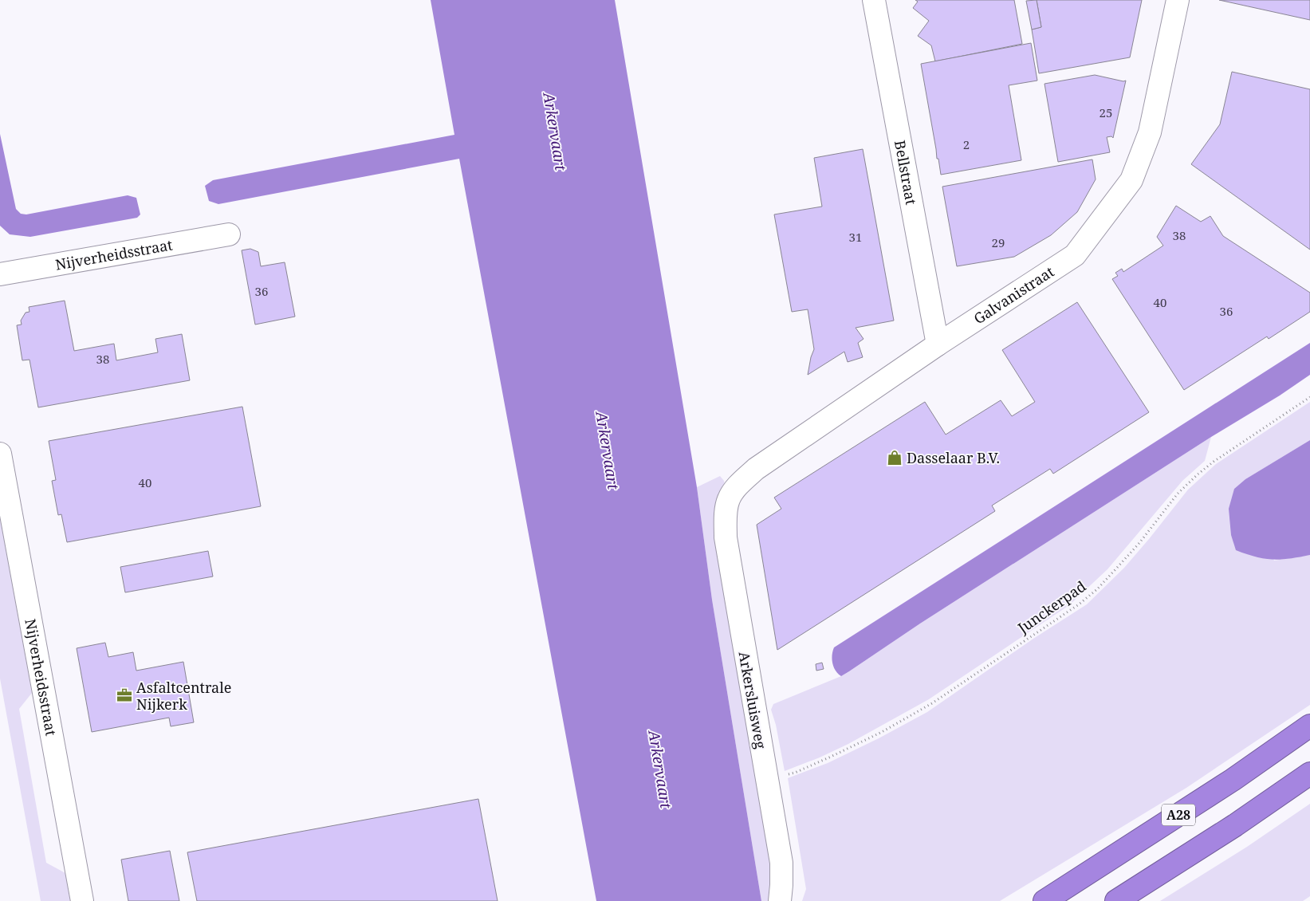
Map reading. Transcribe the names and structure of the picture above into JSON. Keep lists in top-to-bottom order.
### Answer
{
  "streets": {
    "highway": ["A28"],
    "street": [
      "Bellstraat",
      "Nijverheidsstraat",
      "Galvanistraat",
      "Arkersluisweg"
    ],
    "path": ["Junckerpad"]
  },
  "crossings": [
    ["Bellstraat", "Galvanistraat"],
    ["Galvanistraat", "Arkersluisweg"],
    ["Junckerpad", "Arkersluisweg"]
  ],
  "water": ["Arkervaart"],
  "places": {
    "shop": ["Dasselaar B.V."],
    "office": ["Asfaltcentrale Nijkerk"]
  },
  "house_numbers": [
    "25",
    "2",
    "38",
    "31",
    "29",
    "36",
    "40",
    "36",
    "38",
    "40"
  ]
}
